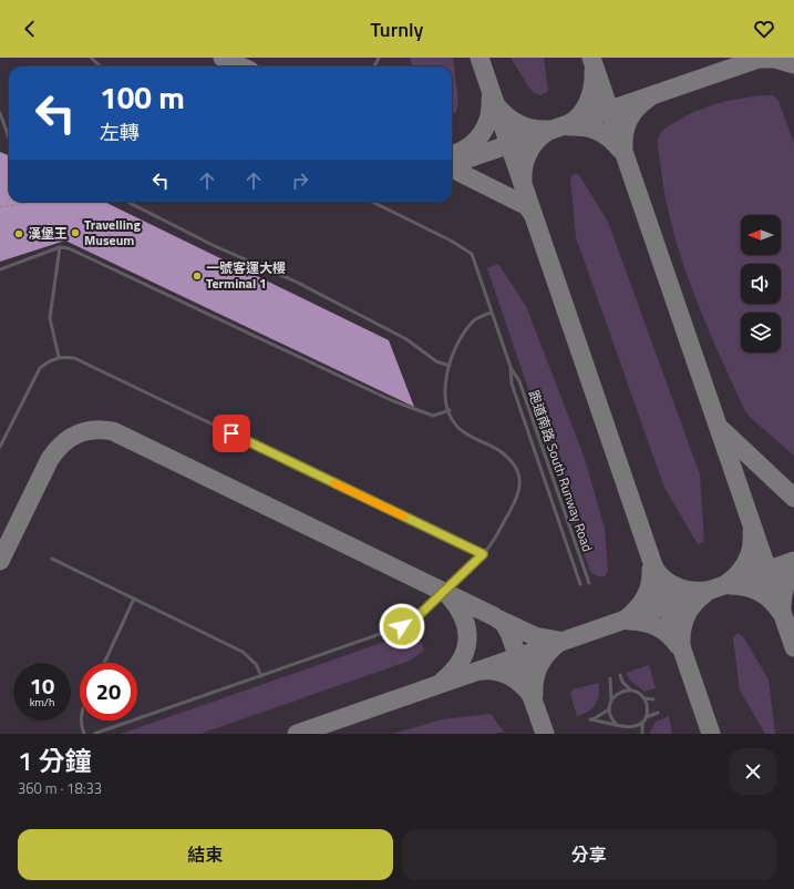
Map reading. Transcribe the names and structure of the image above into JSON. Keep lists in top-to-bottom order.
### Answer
{
  "streets": {
    "lane": ["跑道南路 South Runway Road"]
  },
  "places": ["Travelling Museum", "漢堡王", "一號客運大樓 Terminal 1"],
  "north": "left",
  "page": {
    "header": "Turnly",
    "turn": ["100 m", "左轉"],
    "speed": "10 km/h",
    "limit": "20",
    "heading": ["1 分鐘", "360 m · 18:33"],
    "buttons": ["結束", "分享"]
  }
}
